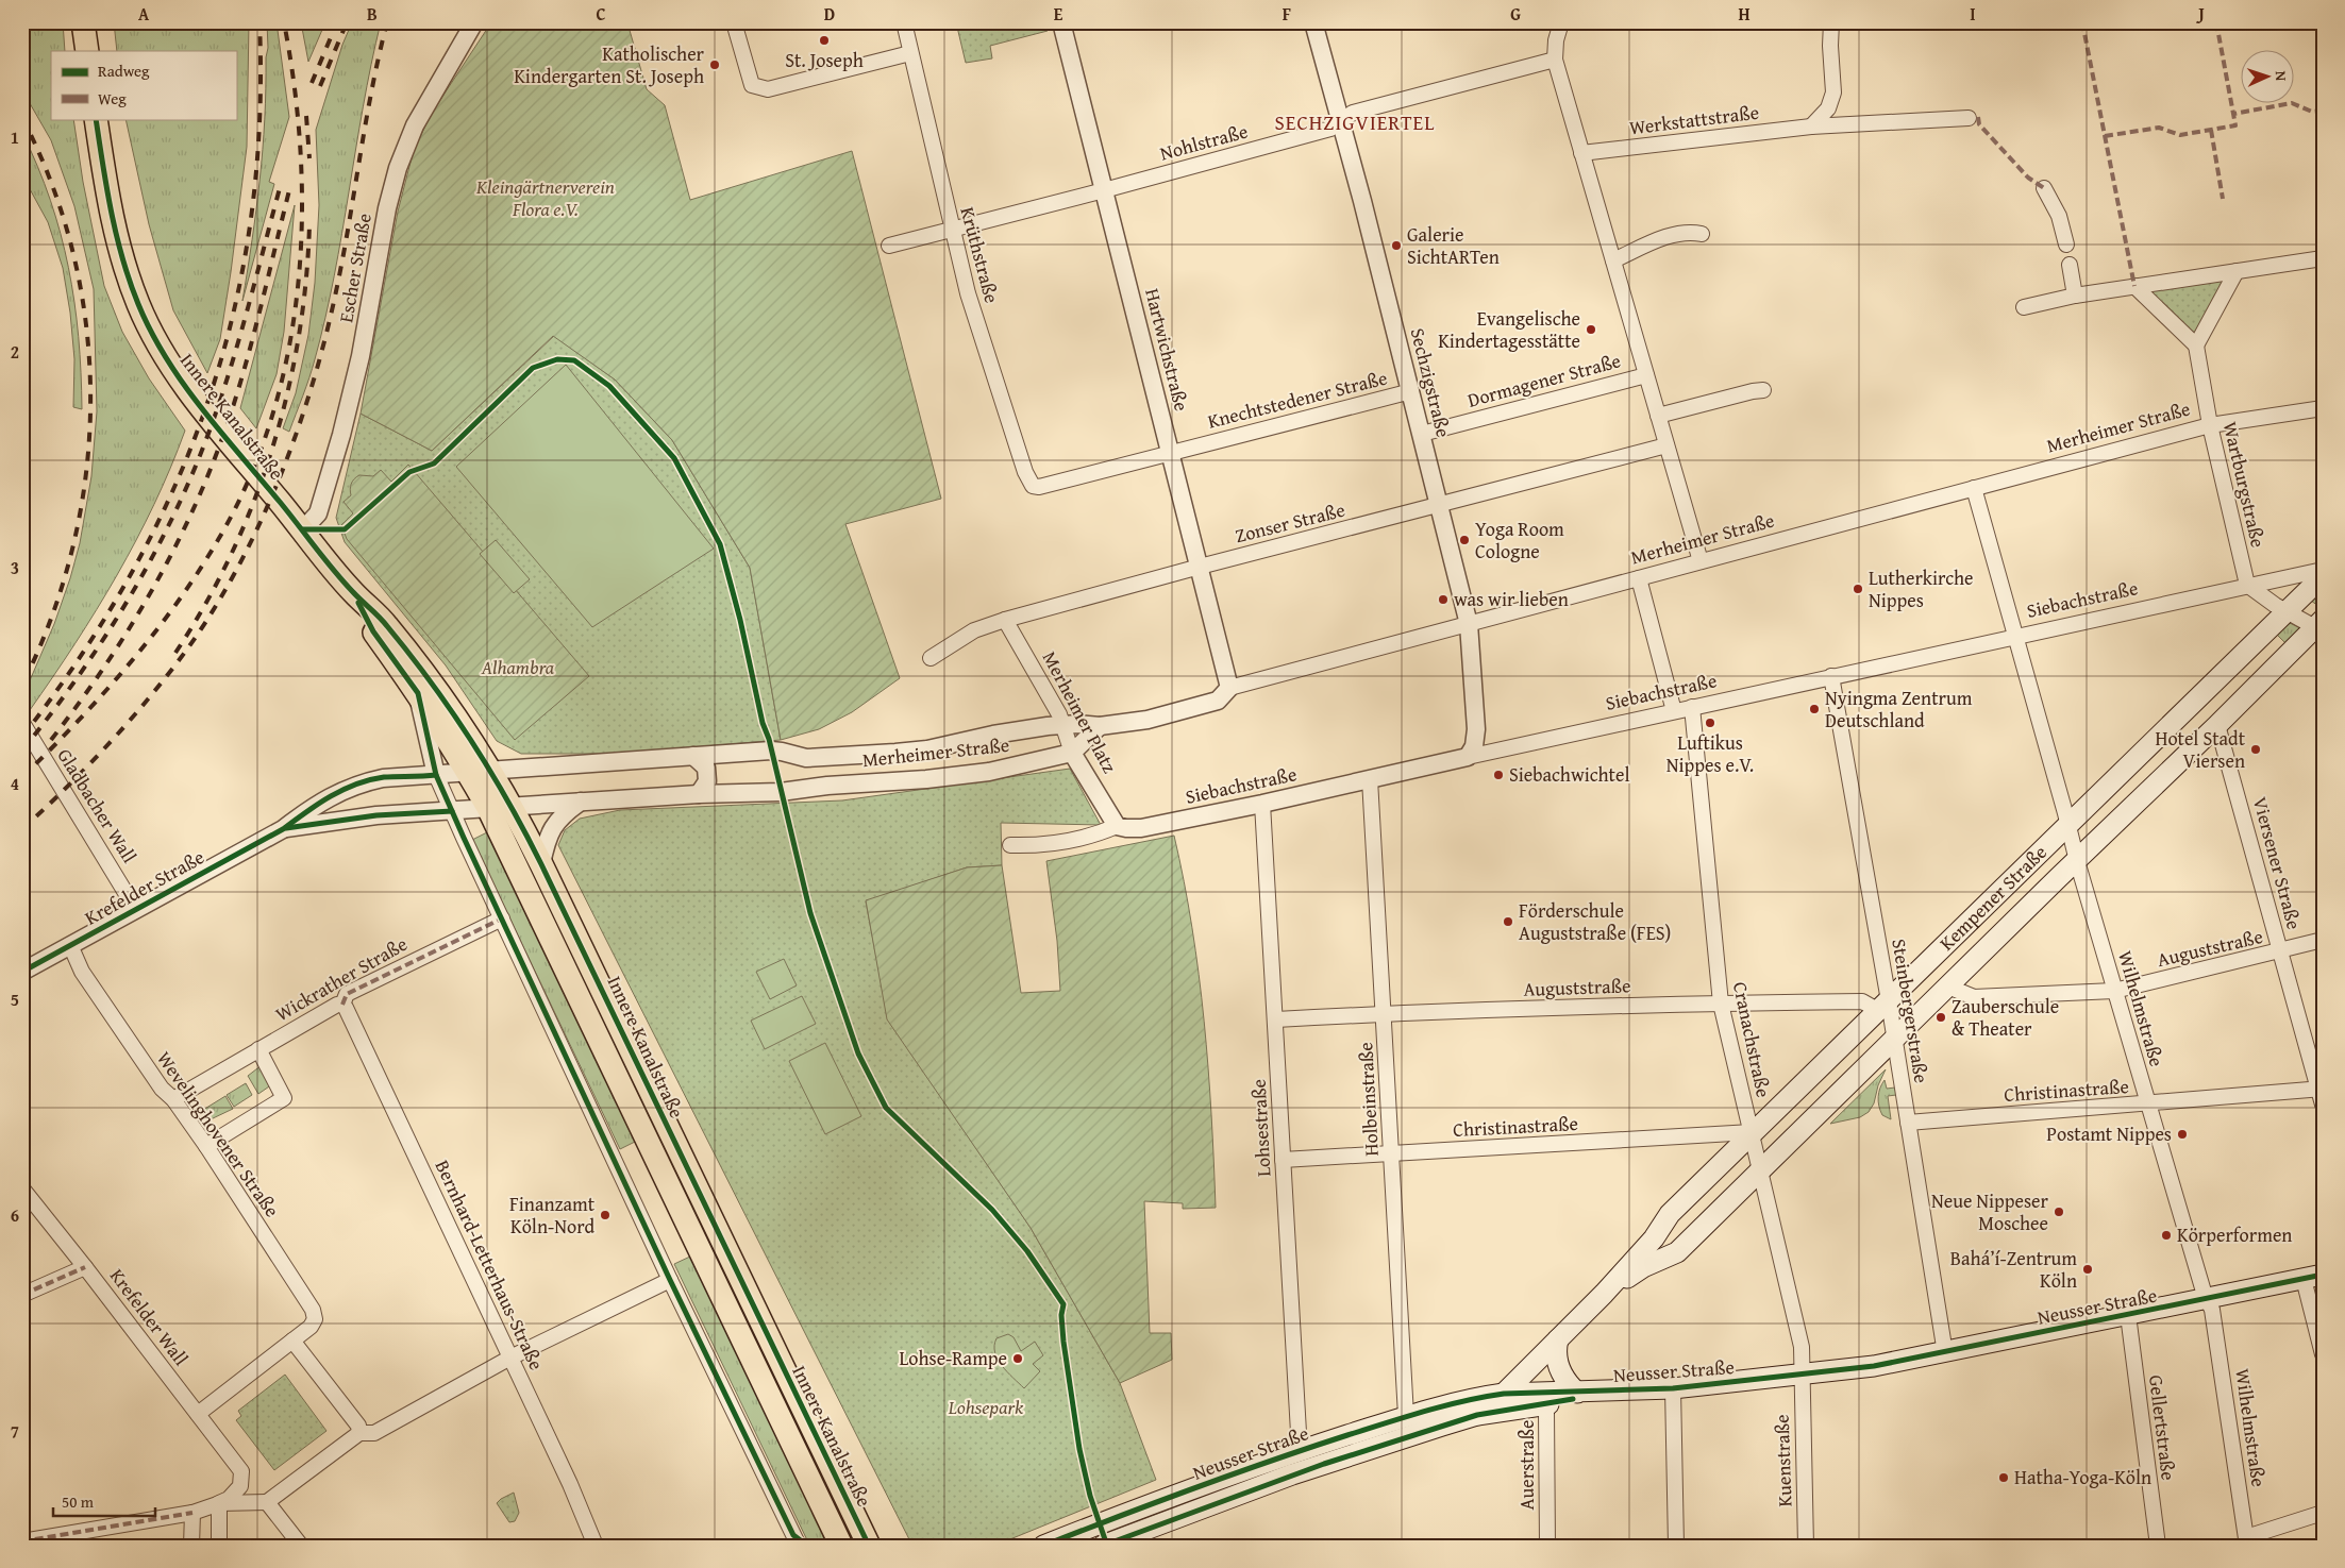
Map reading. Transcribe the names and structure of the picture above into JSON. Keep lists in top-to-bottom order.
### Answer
{
  "streets": {
    "main road": ["Innere Kanalstraße", "Kempener Straße", "Neusser Straße"],
    "street": [
      "Werkstattstraße",
      "Nohlstraße",
      "Krüthstraße",
      "Escher Straße",
      "Hartwichstraße",
      "Dormagener Straße",
      "Sechzigstraße",
      "Knechtstedener Straße",
      "Merheimer Straße",
      "Wartburgstraße",
      "Zonser Straße",
      "Siebachstraße",
      "Merheimer Platz",
      "Gladbacher Wall",
      "Viersener Straße",
      "Krefelder Straße",
      "Auguststraße",
      "Wickrather Straße",
      "Wilhelmstraße",
      "Steinbergerstraße",
      "Cranachstraße",
      "Christinastraße",
      "Holbeinstraße",
      "Lohsestraße",
      "Wevelinghovener Straße",
      "Bernhard-Letterhaus-Straße",
      "Krefelder Wall",
      "Gellertstraße",
      "Kuenstraße",
      "Auerstraße"
    ]
  },
  "crossings": [
    ["Nohlstraße", "Krüthstraße"],
    ["Nohlstraße", "Hartwichstraße"],
    ["Nohlstraße", "Sechzigstraße"],
    ["Krüthstraße", "Knechtstedener Straße"],
    ["Escher Straße", "Innere Kanalstraße"],
    ["Hartwichstraße", "Knechtstedener Straße"],
    ["Hartwichstraße", "Merheimer Straße"],
    ["Hartwichstraße", "Zonser Straße"],
    ["Dormagener Straße", "Sechzigstraße"],
    ["Sechzigstraße", "Knechtstedener Straße"],
    ["Sechzigstraße", "Merheimer Straße"],
    ["Sechzigstraße", "Zonser Straße"],
    ["Sechzigstraße", "Siebachstraße"],
    ["Innere Kanalstraße", "Merheimer Straße"],
    ["Innere Kanalstraße", "Krefelder Straße"],
    ["Innere Kanalstraße", "Wickrather Straße"],
    ["Merheimer Straße", "Wartburgstraße"],
    ["Merheimer Straße", "Merheimer Platz"],
    ["Merheimer Straße", "Krefelder Straße"],
    ["Merheimer Straße", "Wilhelmstraße"],
    ["Wartburgstraße", "Siebachstraße"],
    ["Zonser Straße", "Merheimer Platz"],
    ["Siebachstraße", "Merheimer Platz"],
    ["Siebachstraße", "Wilhelmstraße"],
    ["Siebachstraße", "Steinbergerstraße"],
    ["Siebachstraße", "Cranachstraße"],
    ["Siebachstraße", "Holbeinstraße"],
    ["Siebachstraße", "Lohsestraße"],
    ["Gladbacher Wall", "Krefelder Straße"],
    ["Viersener Straße", "Kempener Straße"],
    ["Viersener Straße", "Auguststraße"],
    ["Viersener Straße", "Christinastraße"],
    ["Krefelder Straße", "Wevelinghovener Straße"],
    ["Kempener Straße", "Auguststraße"],
    ["Kempener Straße", "Wilhelmstraße"],
    ["Kempener Straße", "Steinbergerstraße"],
    ["Kempener Straße", "Cranachstraße"],
    ["Kempener Straße", "Christinastraße"],
    ["Kempener Straße", "Neusser Straße"],
    ["Auguststraße", "Wilhelmstraße"],
    ["Auguststraße", "Steinbergerstraße"],
    ["Auguststraße", "Cranachstraße"],
    ["Auguststraße", "Holbeinstraße"],
    ["Auguststraße", "Lohsestraße"],
    ["Wickrather Straße", "Wevelinghovener Straße"],
    ["Wickrather Straße", "Bernhard-Letterhaus-Straße"],
    ["Wilhelmstraße", "Christinastraße"],
    ["Wilhelmstraße", "Neusser Straße"],
    ["Steinbergerstraße", "Christinastraße"],
    ["Steinbergerstraße", "Neusser Straße"],
    ["Cranachstraße", "Christinastraße"],
    ["Cranachstraße", "Neusser Straße"],
    ["Cranachstraße", "Kuenstraße"],
    ["Christinastraße", "Holbeinstraße"],
    ["Christinastraße", "Lohsestraße"],
    ["Holbeinstraße", "Neusser Straße"],
    ["Lohsestraße", "Neusser Straße"],
    ["Wevelinghovener Straße", "Krefelder Wall"],
    ["Neusser Straße", "Gellertstraße"],
    ["Neusser Straße", "Kuenstraße"],
    ["Neusser Straße", "Auerstraße"]
  ],
  "districts": ["SECHZIGVIERTEL"],
  "parks": ["Kleingärtnerverein Flora e.V.", "Alhambra", "Lohsepark"],
  "places": [
    "St. Joseph",
    "Katholischer Kindergarten St. Joseph",
    "Galerie SichtARTen",
    "Evangelische Kindertagesstätte",
    "Yoga Room Cologne",
    "Lutherkirche Nippes",
    "was wir lieben",
    "Nyingma Zentrum Deutschland",
    "Luftikus Nippes e.V.",
    "Hotel Stadt Viersen",
    "Siebachwichtel",
    "Förderschule Auguststraße (FES)",
    "Zauberschule & Theater",
    "Postamt Nippes",
    "Neue Nippeser Moschee",
    "Finanzamt Köln-Nord",
    "Körperformen",
    "Bahá’í-Zentrum Köln",
    "Lohse-Rampe",
    "Hatha-Yoga-Köln"
  ],
  "legend": ["Radweg", "Weg"],
  "scale_bar": "50 m",
  "north": "right",
  "grid": {
    "columns": [
      "A",
      "B",
      "C",
      "D",
      "E",
      "F",
      "G",
      "H",
      "I",
      "J"
    ],
    "rows": [
      "1",
      "2",
      "3",
      "4",
      "5",
      "6",
      "7"
    ]
  }
}
